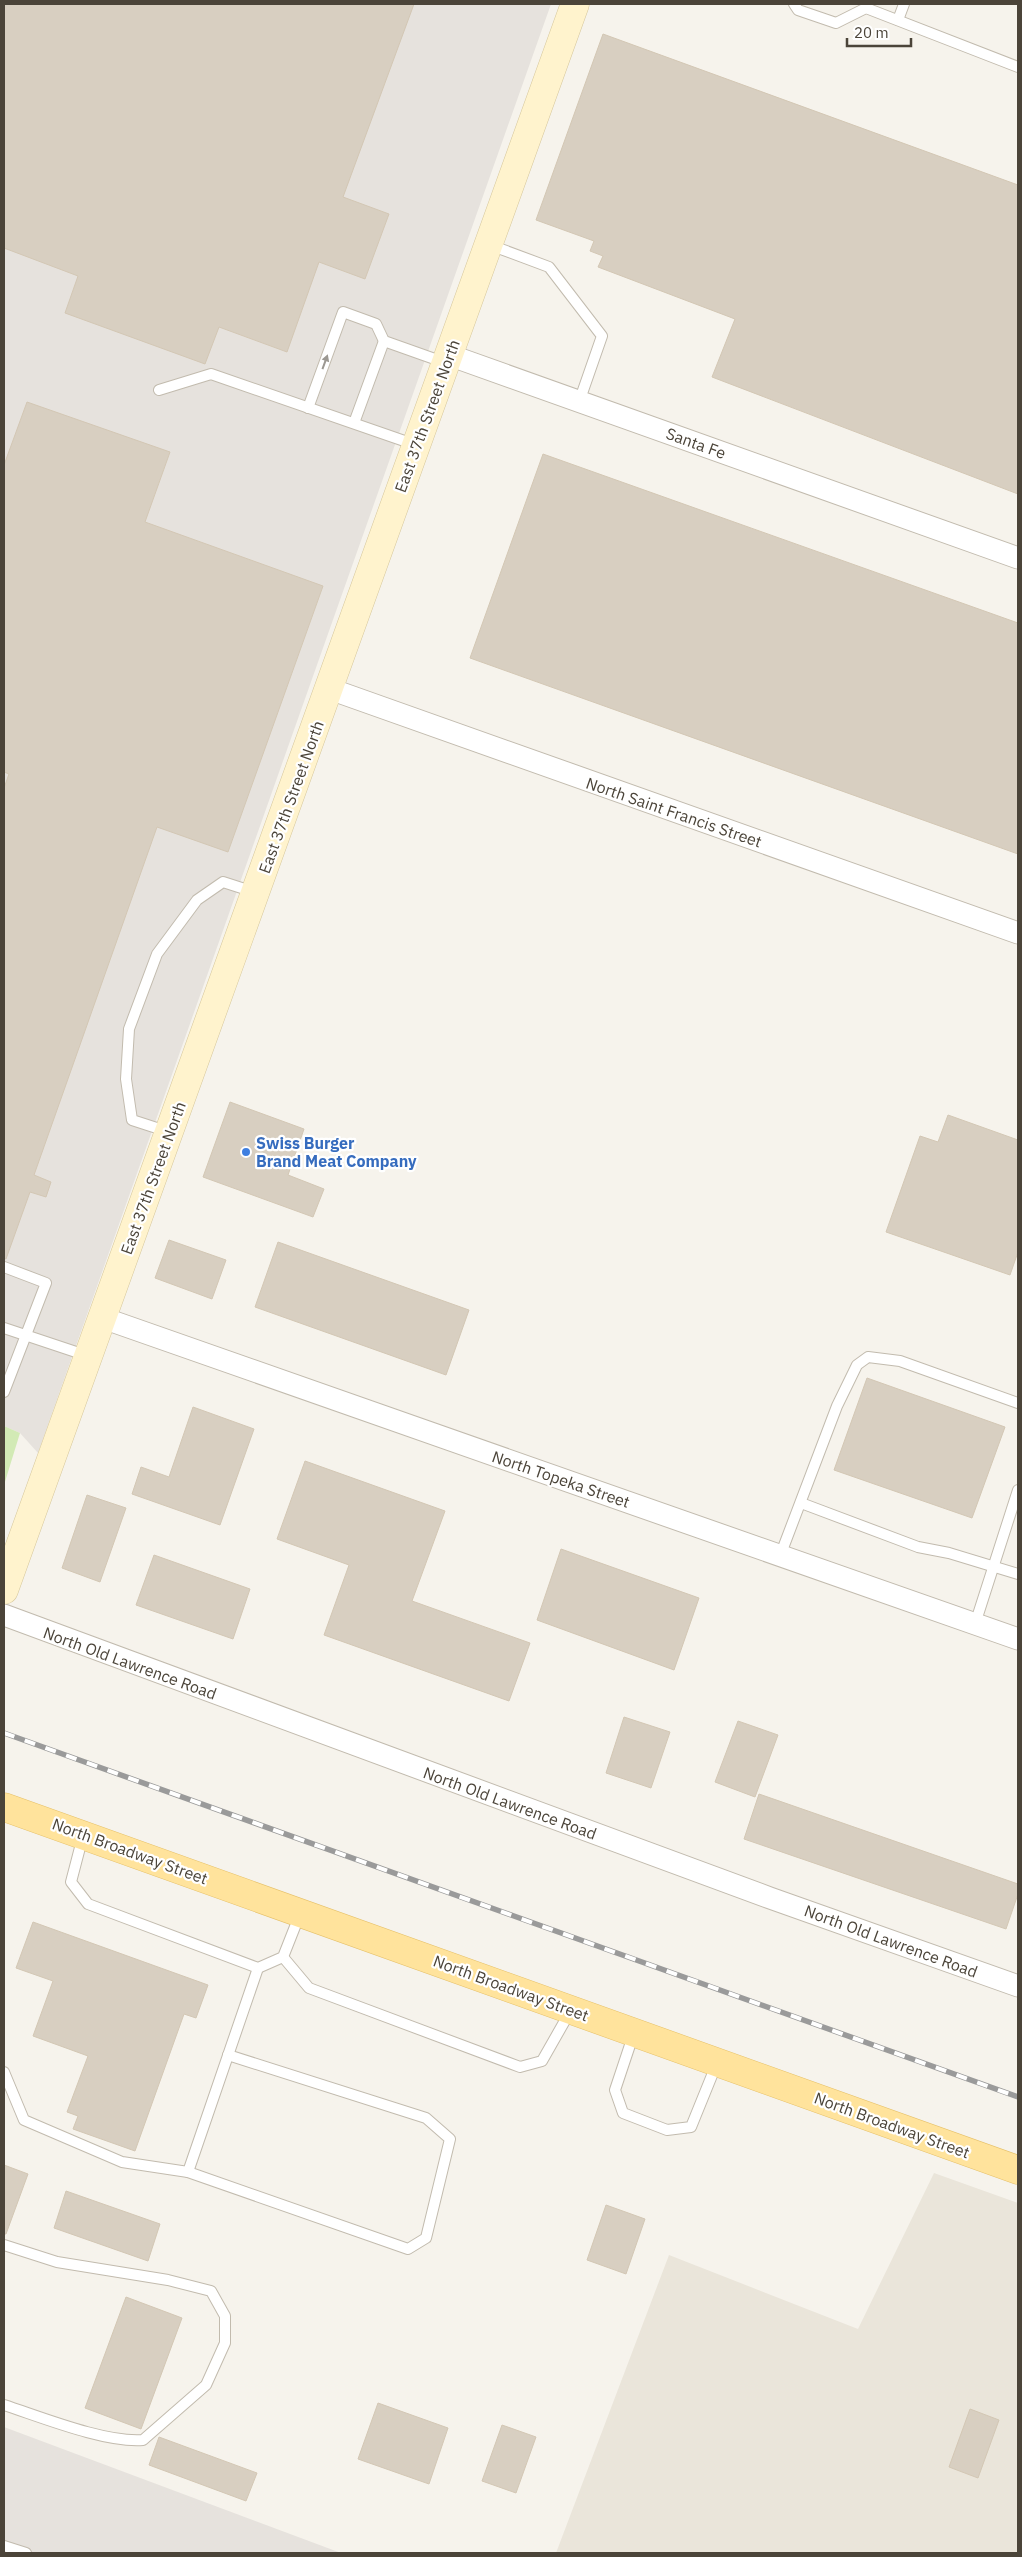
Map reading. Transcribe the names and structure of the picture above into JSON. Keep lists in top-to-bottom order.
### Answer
{
  "streets": {
    "main road": ["East 37th Street North", "North Broadway Street"],
    "street": [
      "Santa Fe",
      "North Saint Francis Street",
      "North Topeka Street",
      "North Old Lawrence Road"
    ]
  },
  "crossings": [
    ["East 37th Street North", "Santa Fe"],
    ["East 37th Street North", "North Saint Francis Street"],
    ["East 37th Street North", "North Topeka Street"]
  ],
  "places": ["Swiss Burger Brand Meat Company"],
  "scale_bar": "20 m"
}
